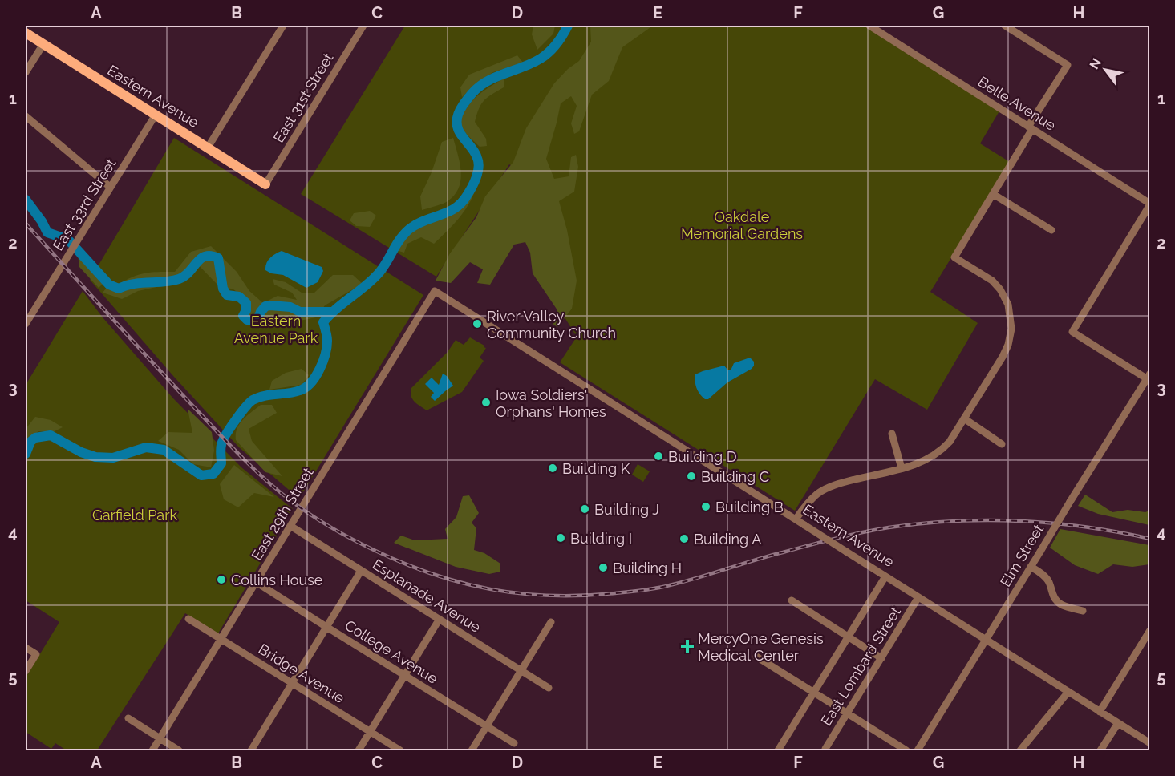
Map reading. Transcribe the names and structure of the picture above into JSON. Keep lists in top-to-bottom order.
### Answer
{
  "streets": {
    "main road": ["Eastern Avenue"],
    "street": [
      "East 31st Street",
      "Belle Avenue",
      "East 33rd Street",
      "East 29th Street",
      "Elm Street",
      "Esplanade Avenue",
      "College Avenue",
      "East Lombard Street",
      "Bridge Avenue"
    ]
  },
  "crossings": [
    ["Eastern Avenue", "East 31st Street"],
    ["Eastern Avenue", "East 33rd Street"],
    ["Eastern Avenue", "East 29th Street"],
    ["Eastern Avenue", "Elm Street"],
    ["Eastern Avenue", "East Lombard Street"],
    ["East 29th Street", "Esplanade Avenue"],
    ["East 29th Street", "College Avenue"],
    ["East 29th Street", "Bridge Avenue"]
  ],
  "parks": ["Oakdale Memorial Gardens", "Eastern Avenue Park", "Garfield Park"],
  "places": {
    "other": [
      "River Valley Community Church",
      "Iowa Soldiers' Orphans' Homes",
      "Building D",
      "Building K",
      "Building C",
      "Building B",
      "Building J",
      "Building I",
      "Building A",
      "Building H",
      "Collins House"
    ],
    "health": ["MercyOne Genesis Medical Center"]
  },
  "north": "top left",
  "grid": {
    "columns": [
      "A",
      "B",
      "C",
      "D",
      "E",
      "F",
      "G",
      "H"
    ],
    "rows": [
      "1",
      "2",
      "3",
      "4",
      "5"
    ]
  }
}
